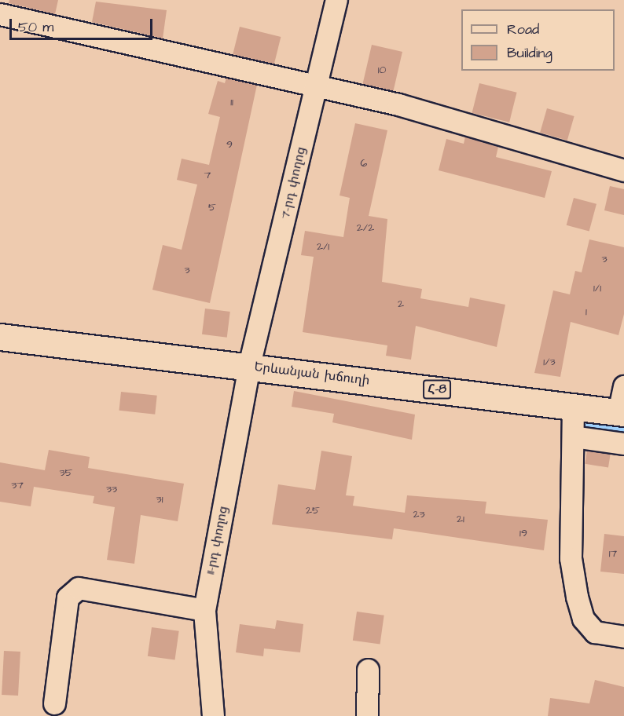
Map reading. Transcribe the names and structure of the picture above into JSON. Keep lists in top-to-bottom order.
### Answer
{
  "streets": {
    "main road": ["Երևանյան խճուղի", "Հ-8"],
    "street": ["7-րդ փողոց", "11-րդ փողոց"]
  },
  "crossings": [
    ["7-րդ փողոց", "Երևանյան խճուղի"],
    ["7-րդ փողոց", "11-րդ փողոց"],
    ["Երևանյան խճուղի", "11-րդ փողոց"]
  ],
  "house_numbers": [
    "10",
    "11",
    "9",
    "6",
    "7",
    "5",
    "2/2",
    "2/1",
    "3",
    "3",
    "1/1",
    "2",
    "1",
    "1/3",
    "35",
    "37",
    "33",
    "31",
    "25",
    "23",
    "21",
    "19",
    "17"
  ],
  "legend": ["Road", "Building"],
  "scale_bar": "50 m"
}
